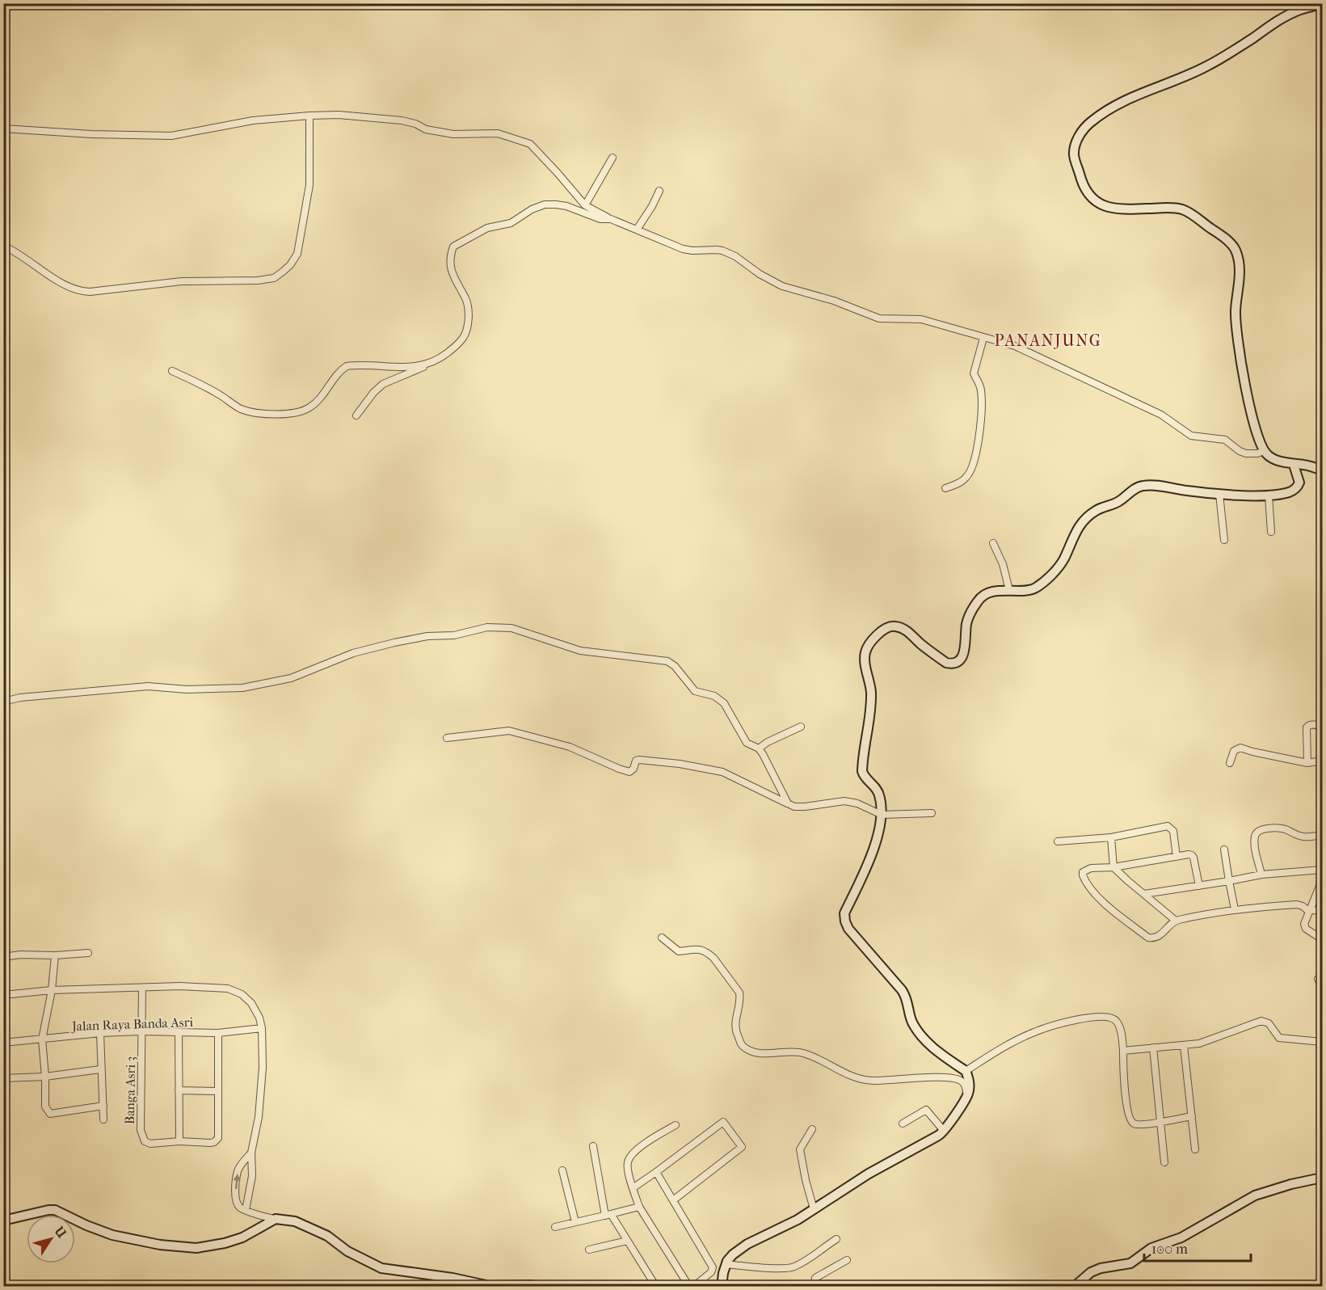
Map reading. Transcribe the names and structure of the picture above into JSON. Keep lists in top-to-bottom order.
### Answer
{
  "streets": {
    "street": ["Jalan Raya Banda Asri", "Banga Asri 3"]
  },
  "crossings": [
    ["Jalan Raya Banda Asri", "Banga Asri 3"]
  ],
  "districts": ["PANANJUNG"],
  "scale_bar": "100 m",
  "north": "top right"
}
